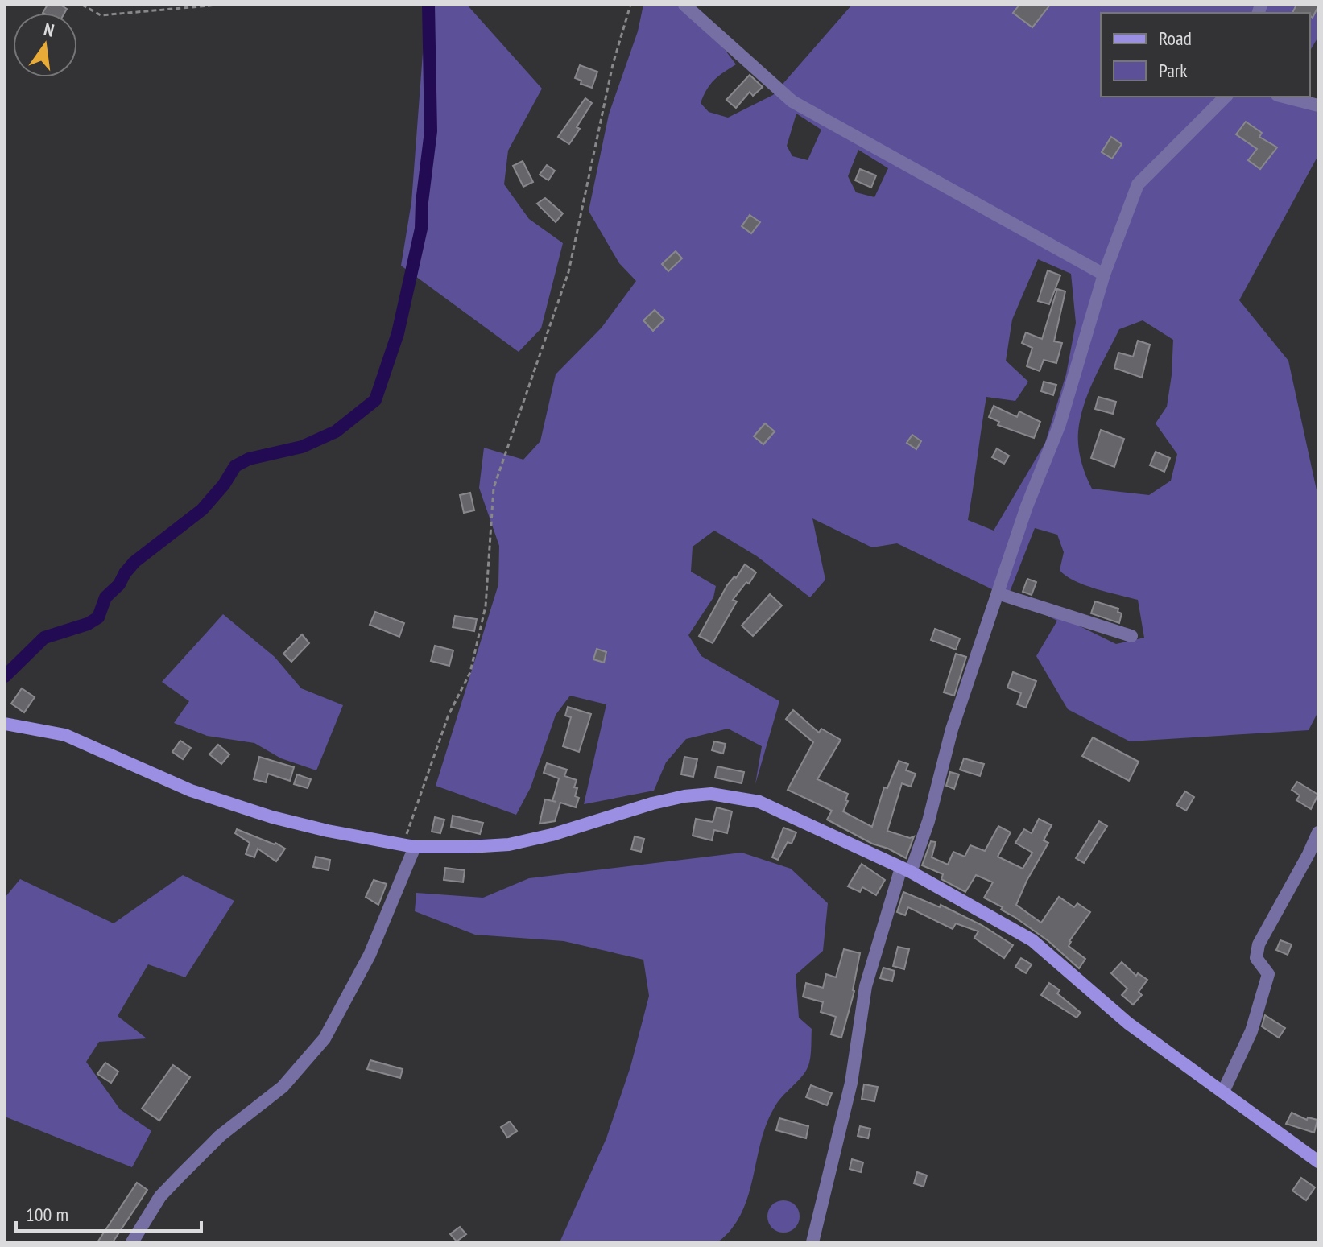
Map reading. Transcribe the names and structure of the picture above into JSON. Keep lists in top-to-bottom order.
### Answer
{
  "legend": ["Road", "Park"],
  "scale_bar": "100 m",
  "north": "top"
}
